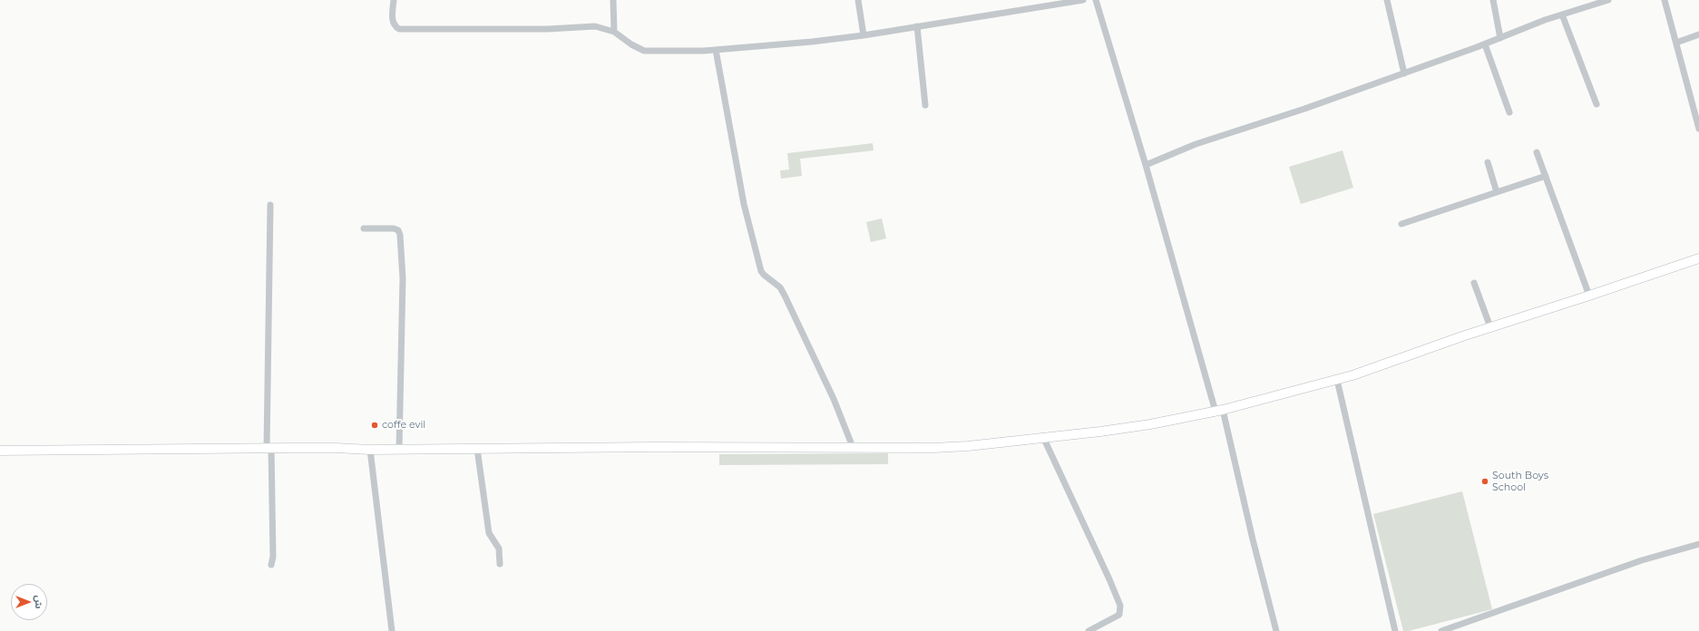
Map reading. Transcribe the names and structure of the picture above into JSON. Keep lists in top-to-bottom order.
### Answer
{
  "places": ["coffe evil", "South Boys School"],
  "north": "right"
}
